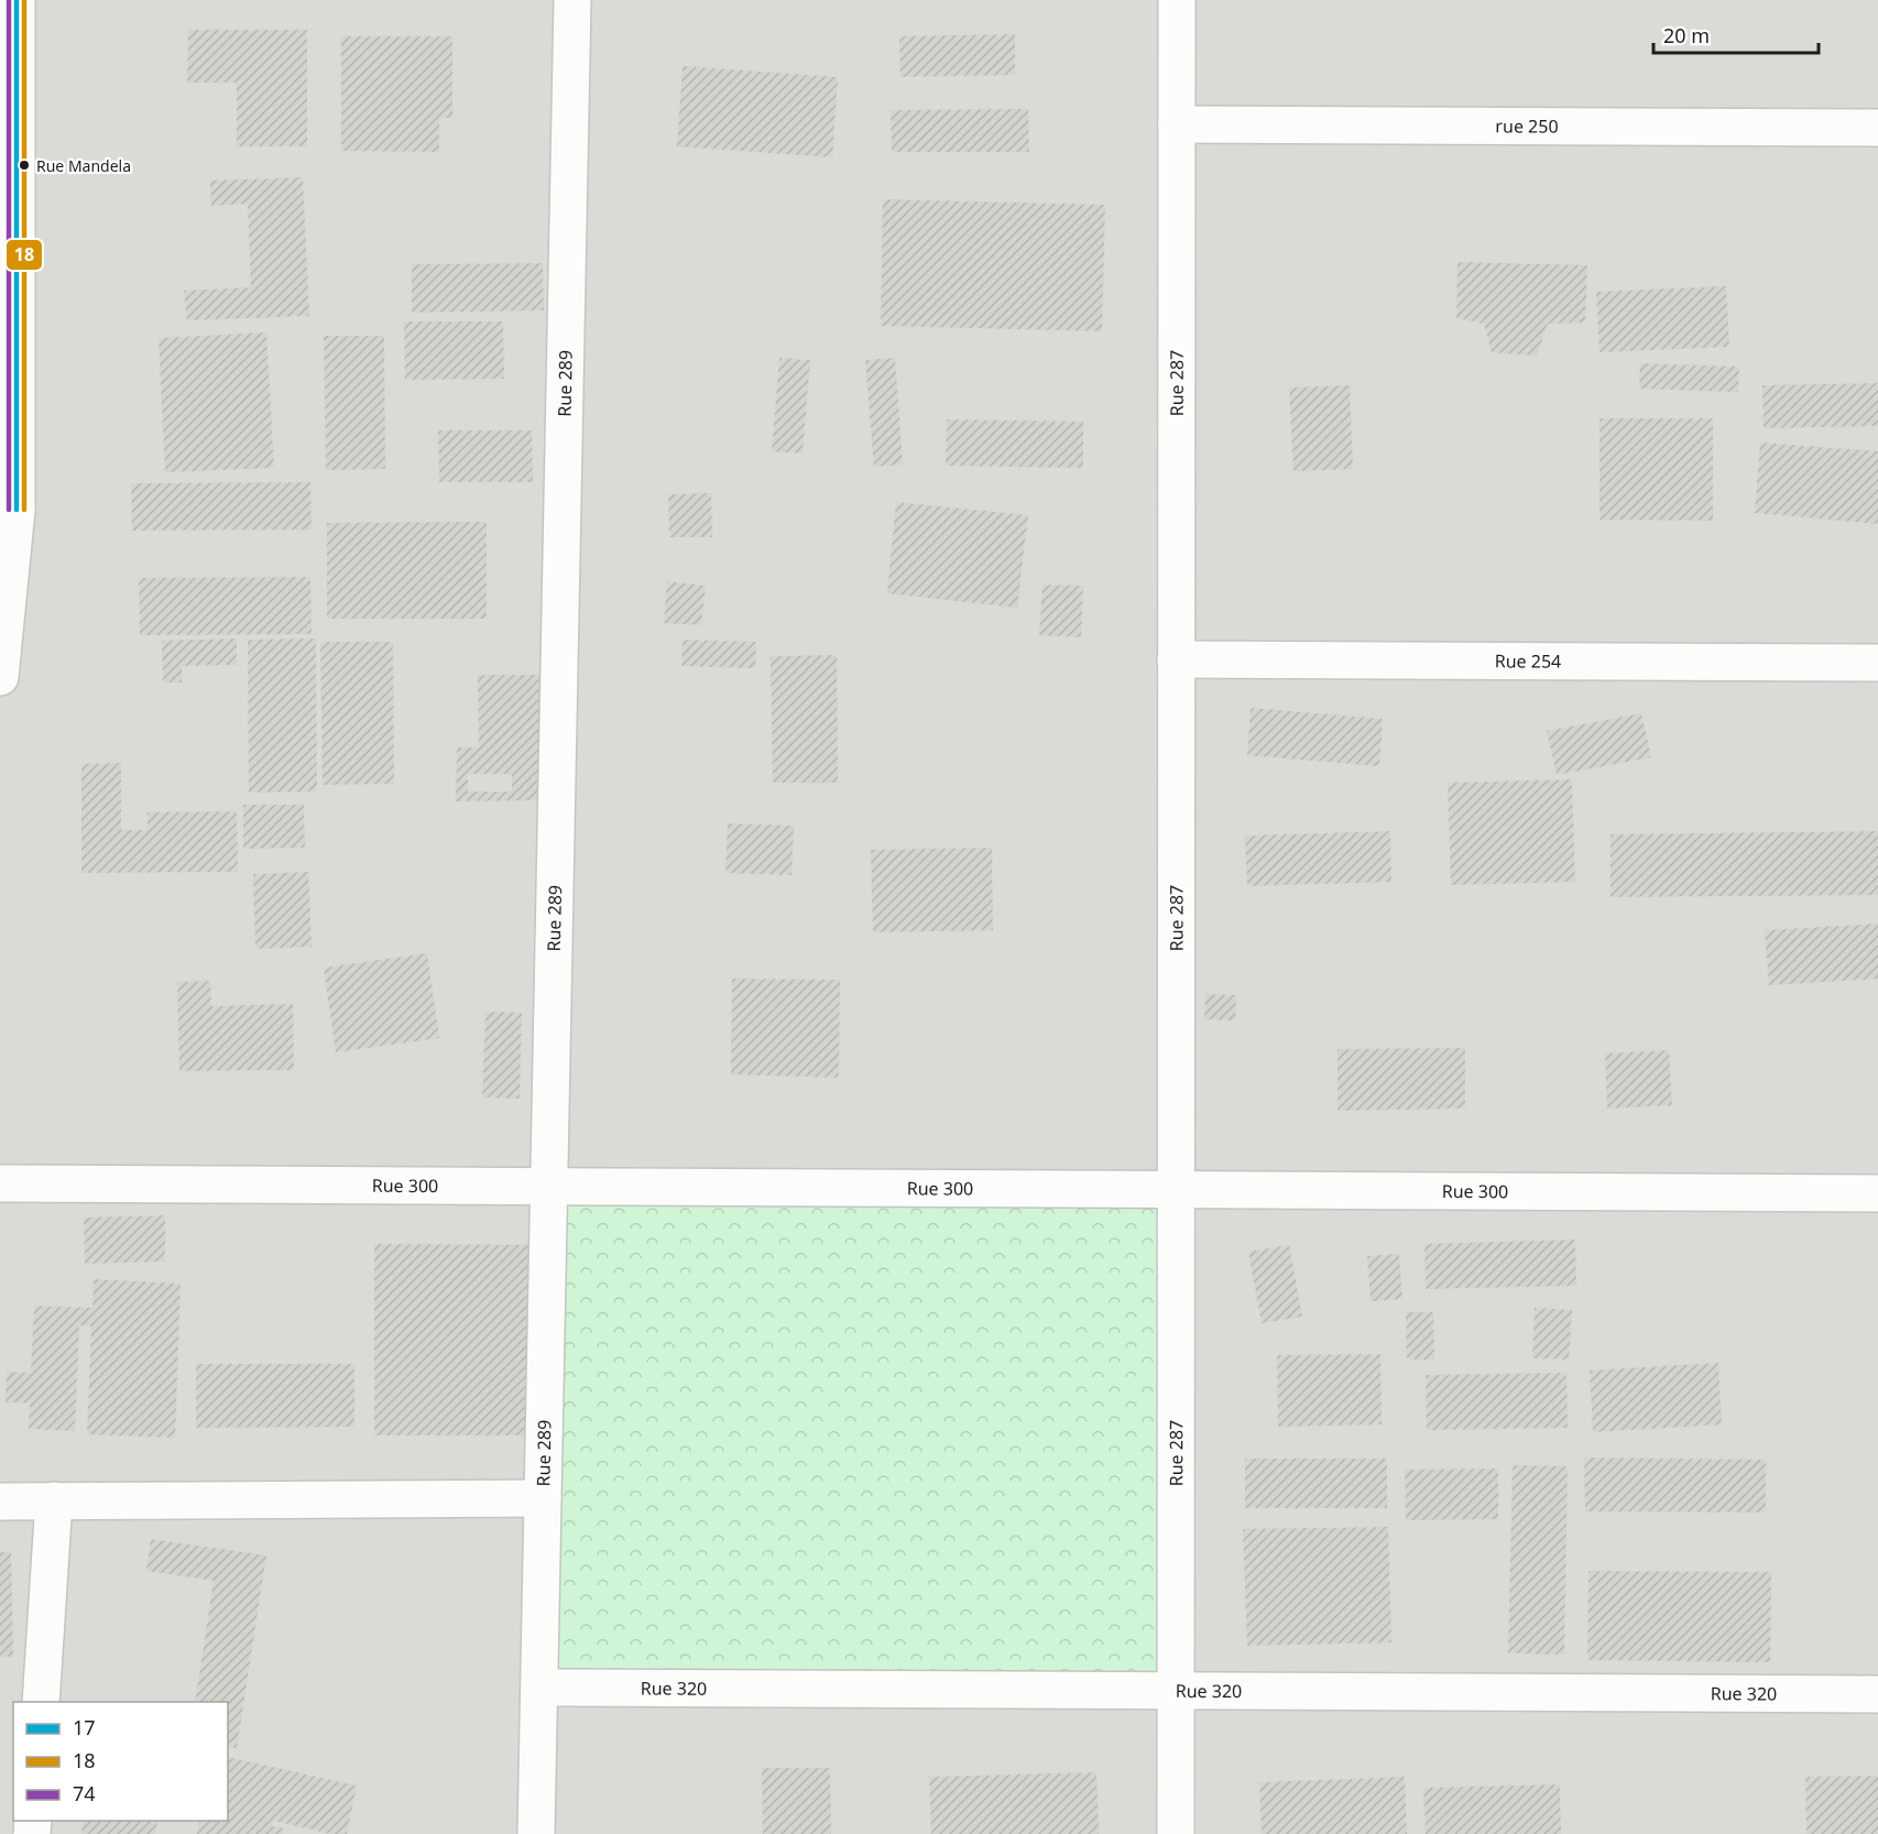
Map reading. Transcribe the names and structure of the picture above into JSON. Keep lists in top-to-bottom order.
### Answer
{
  "streets": {
    "street": [
      "rue 250",
      "Rue 289",
      "Rue 287",
      "Rue 254",
      "Rue 300",
      "Rue 320"
    ]
  },
  "crossings": [
    ["rue 250", "Rue 287"],
    ["Rue 289", "Rue 300"],
    ["Rue 289", "Rue 320"],
    ["Rue 287", "Rue 254"],
    ["Rue 287", "Rue 300"],
    ["Rue 287", "Rue 320"]
  ],
  "places": ["Rue Mandela"],
  "lines": ["transit line 17", "transit line 18", "transit line 74"],
  "legend": ["17", "18", "74"],
  "scale_bar": "20 m"
}
